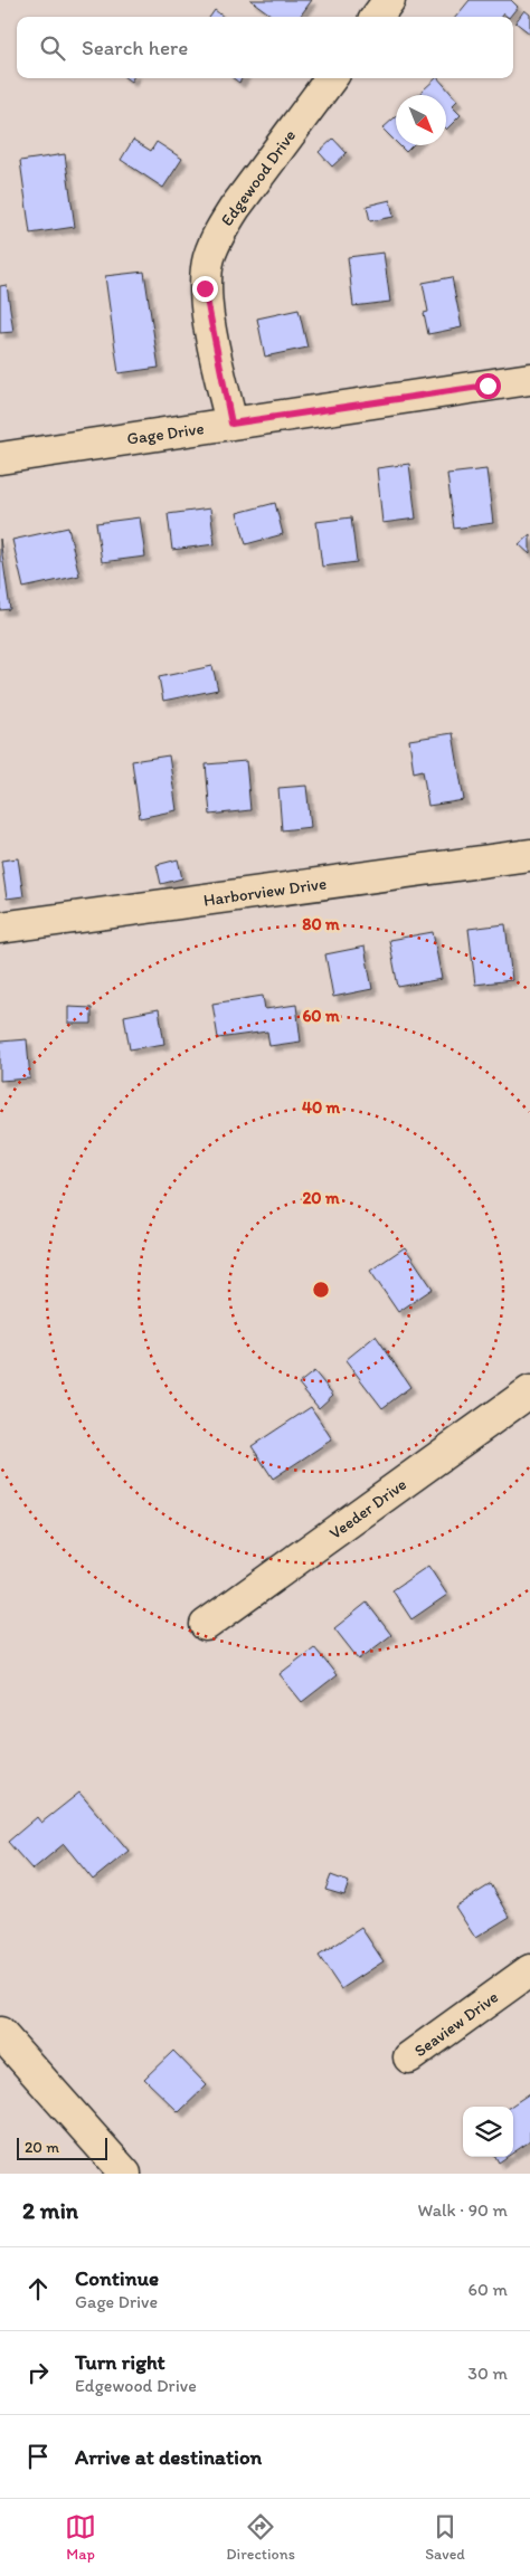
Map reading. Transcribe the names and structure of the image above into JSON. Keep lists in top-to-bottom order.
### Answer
{
  "streets": {
    "street": [
      "Edgewood Drive",
      "Gage Drive",
      "Harborview Drive",
      "Veeder Drive",
      "Seaview Drive"
    ]
  },
  "crossings": [
    ["Edgewood Drive", "Gage Drive"]
  ],
  "scale_bar": "20 m",
  "north": "bottom right",
  "page": {
    "search": "Search here",
    "scale": "20 m",
    "heading": ["2 min", "Walk · 90 m"],
    "list": [
      ["Continue", "Gage Drive", "60 m"],
      ["Turn right", "Edgewood Drive", "30 m"],
      "Arrive at destination"
    ],
    "nav": ["Map", "Directions", "Saved"]
  },
  "rings": [
    "80 m",
    "60 m",
    "40 m",
    "20 m"
  ]
}
